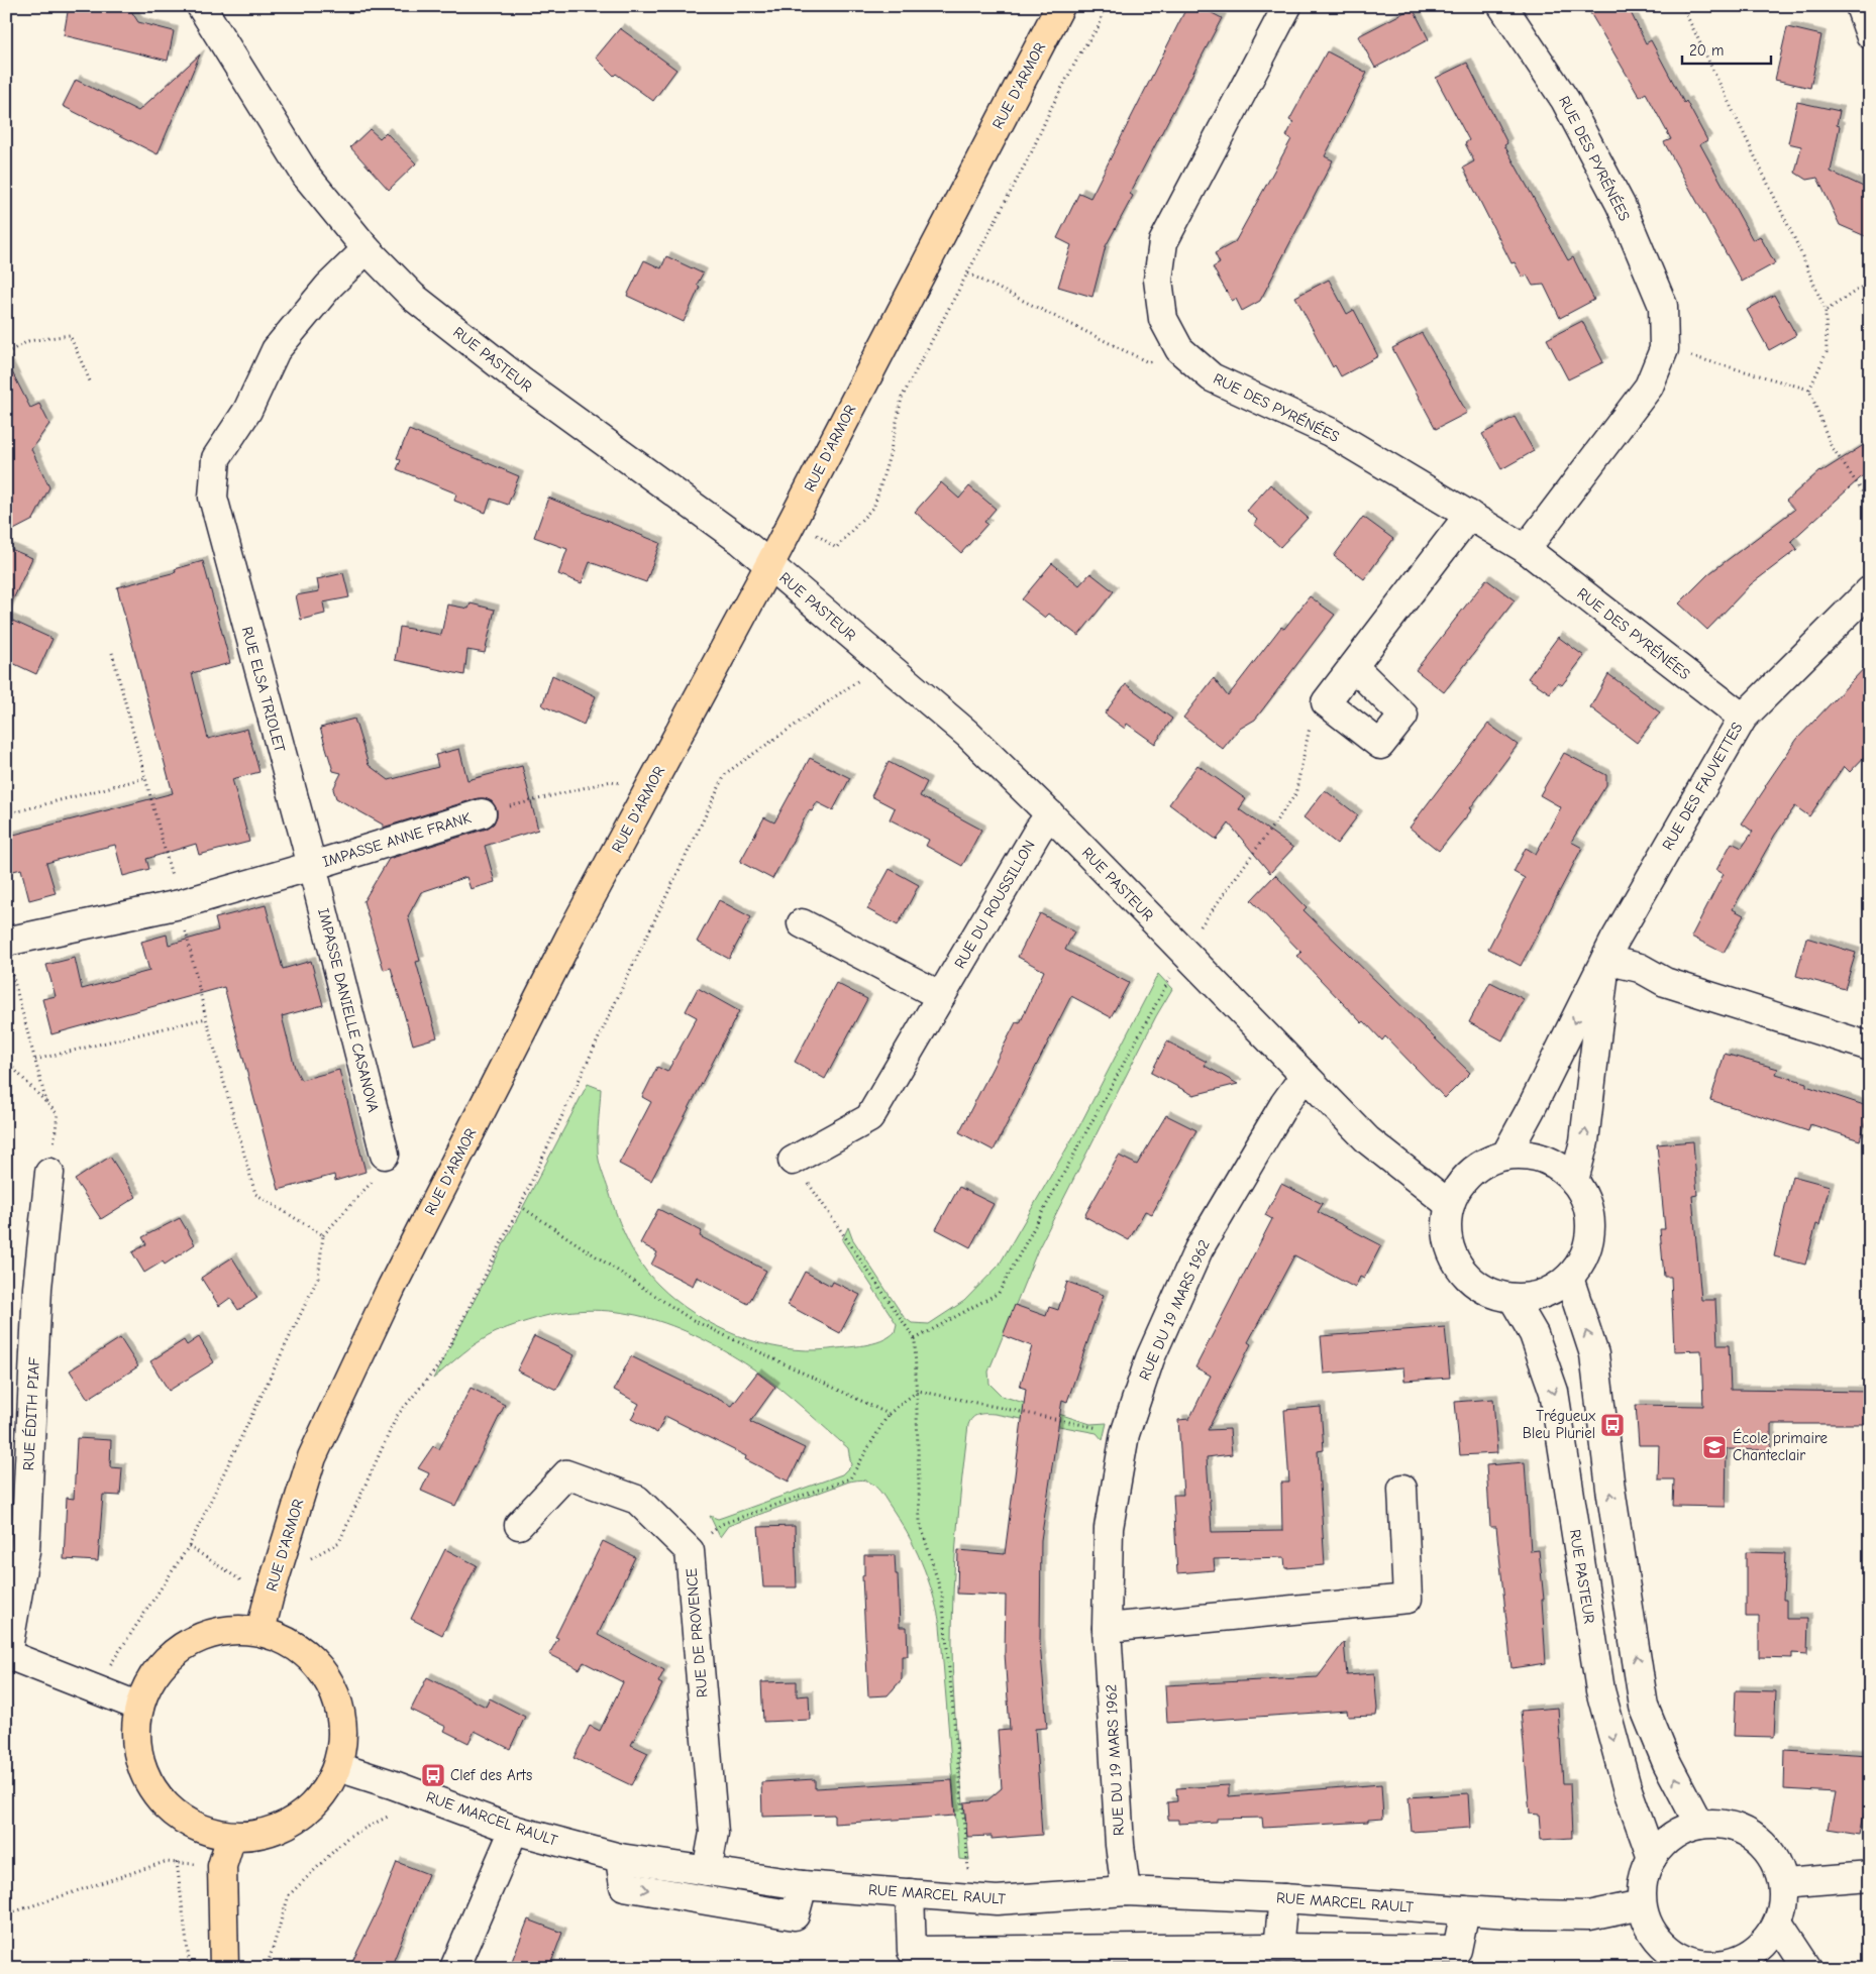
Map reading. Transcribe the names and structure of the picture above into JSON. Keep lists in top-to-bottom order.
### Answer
{
  "streets": {
    "main road": ["RUE D'ARMOR"],
    "street": [
      "RUE DES PYRÉNÉES",
      "RUE PASTEUR",
      "RUE ELSA TRIOLET",
      "RUE DES FAUVETTES",
      "IMPASSE ANNE FRANK",
      "RUE DU ROUSSILLON",
      "IMPASSE DANIELLE CASANOVA",
      "RUE DU 19 MARS 1962",
      "RUE ÉDITH PIAF",
      "RUE DE PROVENCE",
      "RUE MARCEL RAULT"
    ]
  },
  "crossings": [
    ["RUE D'ARMOR", "RUE PASTEUR"],
    ["RUE DES PYRÉNÉES", "RUE DES FAUVETTES"],
    ["RUE PASTEUR", "RUE ELSA TRIOLET"],
    ["RUE PASTEUR", "RUE DES FAUVETTES"],
    ["RUE PASTEUR", "RUE DU ROUSSILLON"],
    ["RUE PASTEUR", "RUE DU 19 MARS 1962"],
    ["RUE PASTEUR", "RUE MARCEL RAULT"],
    ["RUE ELSA TRIOLET", "IMPASSE ANNE FRANK"],
    ["RUE ELSA TRIOLET", "IMPASSE DANIELLE CASANOVA"],
    ["IMPASSE ANNE FRANK", "IMPASSE DANIELLE CASANOVA"],
    ["RUE DU 19 MARS 1962", "RUE MARCEL RAULT"],
    ["RUE DE PROVENCE", "RUE MARCEL RAULT"]
  ],
  "places": {
    "bus stop": ["Trégueux Bleu Pluriel", "Clef des Arts"],
    "school or university": ["École primaire Chanteclair"]
  },
  "scale_bar": "20 m"
}
